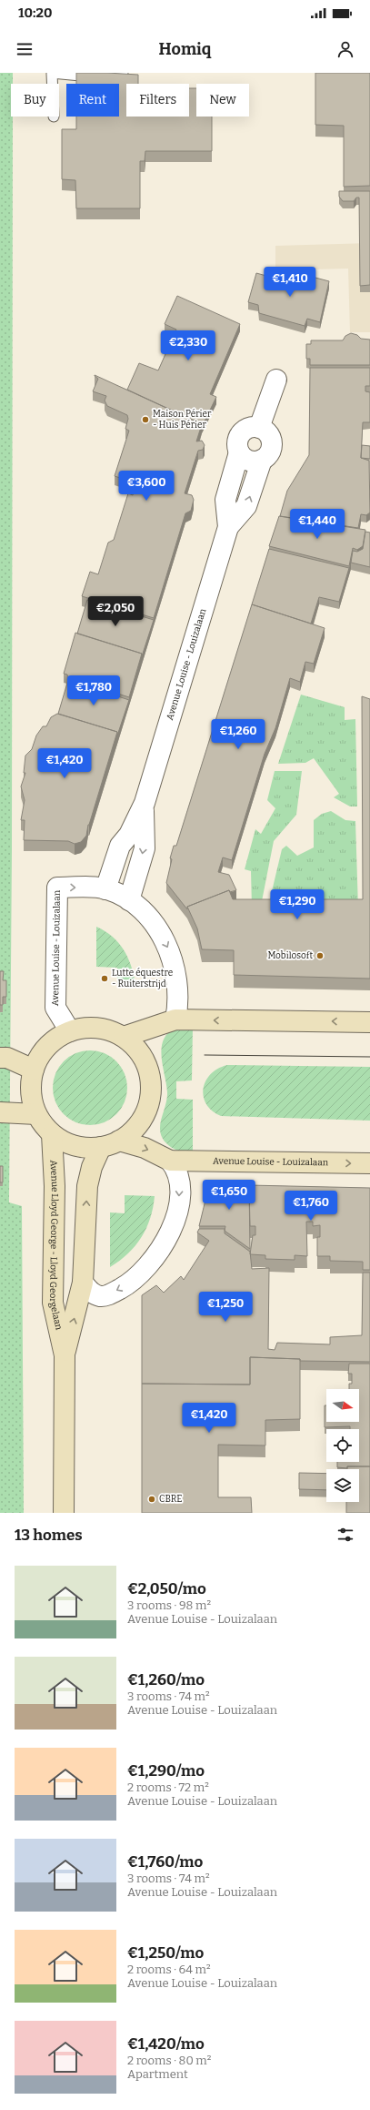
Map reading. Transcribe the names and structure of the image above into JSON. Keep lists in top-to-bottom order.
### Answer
{
  "streets": {
    "main road": ["Avenue Louise - Louizalaan", "Avenue Lloyd George - Lloyd Georgelaan"]
  },
  "crossings": [
    ["Avenue Louise - Louizalaan", "Avenue Lloyd George - Lloyd Georgelaan"]
  ],
  "places": [
    "Maison Périer - Huis Périer",
    "Mobilosoft",
    "Lutte équestre - Ruiterstrijd",
    "CBRE"
  ],
  "north": "right",
  "page": {
    "status": "10:20",
    "header": "Homiq",
    "chip": [
      "Buy",
      "Rent",
      "Filters",
      "New"
    ],
    "price": [
      "€1,410",
      "€2,330",
      "€3,600",
      "€1,440",
      "€2,050",
      "€1,780",
      "€1,260",
      "€1,420",
      "€1,290",
      "€1,650",
      "€1,760",
      "€1,250",
      "€1,420"
    ],
    "heading": "13 homes",
    "list": [
      {
        "name": "€2,050/mo",
        "note": "3 rooms · 98 m² · Avenue Louise - Louizalaan"
      },
      {
        "name": "€1,260/mo",
        "note": "3 rooms · 74 m² · Avenue Louise - Louizalaan"
      },
      {
        "name": "€1,290/mo",
        "note": "2 rooms · 72 m² · Avenue Louise - Louizalaan"
      },
      {
        "name": "€1,760/mo",
        "note": "3 rooms · 74 m² · Avenue Louise - Louizalaan"
      },
      {
        "name": "€1,250/mo",
        "note": "2 rooms · 64 m² · Avenue Louise - Louizalaan"
      },
      {
        "name": "€1,420/mo",
        "note": "2 rooms · 80 m² · Apartment"
      }
    ]
  }
}
